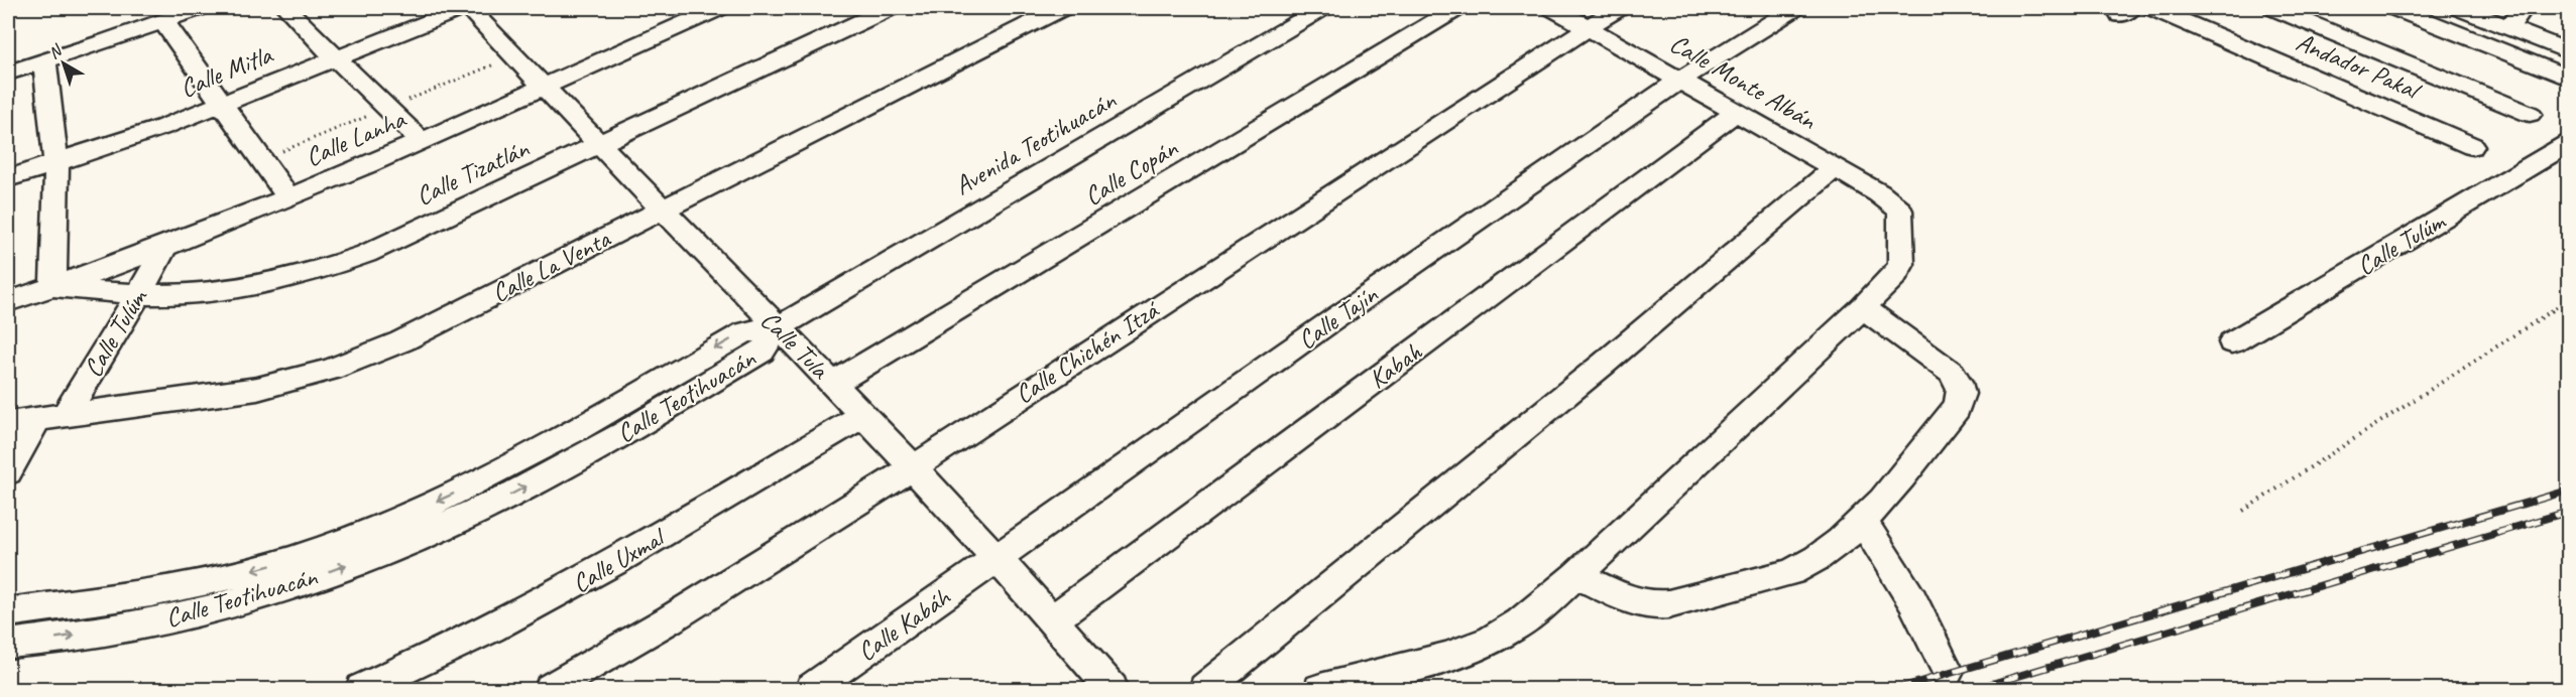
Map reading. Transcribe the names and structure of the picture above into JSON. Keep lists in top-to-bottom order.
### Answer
{
  "streets": {
    "street": [
      "Andador Pakal",
      "Calle Mitla",
      "Calle Monte Albán",
      "Calle Lanha",
      "Avenida Teotihuacán",
      "Calle Tizatlán",
      "Calle Copán",
      "Calle Tulúm",
      "Calle La Venta",
      "Calle Tajín",
      "Calle Tula",
      "Calle Chichén Itzá",
      "Kabah",
      "Calle Teotihuacán",
      "Calle Uxmal",
      "Calle Kabáh"
    ]
  },
  "crossings": [
    ["Calle Monte Albán", "Calle Tajín"],
    ["Calle Monte Albán", "Calle Chichén Itzá"],
    ["Calle Monte Albán", "Kabah"],
    ["Calle Lanha", "Calle Tizatlán"],
    ["Calle Lanha", "Calle Tulúm"],
    ["Calle Lanha", "Calle Tula"],
    ["Avenida Teotihuacán", "Calle Tula"],
    ["Avenida Teotihuacán", "Calle Teotihuacán"],
    ["Calle Tizatlán", "Calle Tulúm"],
    ["Calle Tizatlán", "Calle Tula"],
    ["Calle Copán", "Calle Tula"],
    ["Calle Tulúm", "Calle La Venta"],
    ["Calle La Venta", "Calle Tula"],
    ["Calle Tajín", "Calle Tula"],
    ["Calle Tajín", "Calle Kabáh"],
    ["Calle Tula", "Calle Chichén Itzá"],
    ["Calle Tula", "Kabah"],
    ["Calle Tula", "Calle Teotihuacán"],
    ["Calle Tula", "Calle Uxmal"],
    ["Calle Tula", "Calle Kabáh"]
  ],
  "north": "top left"
}
